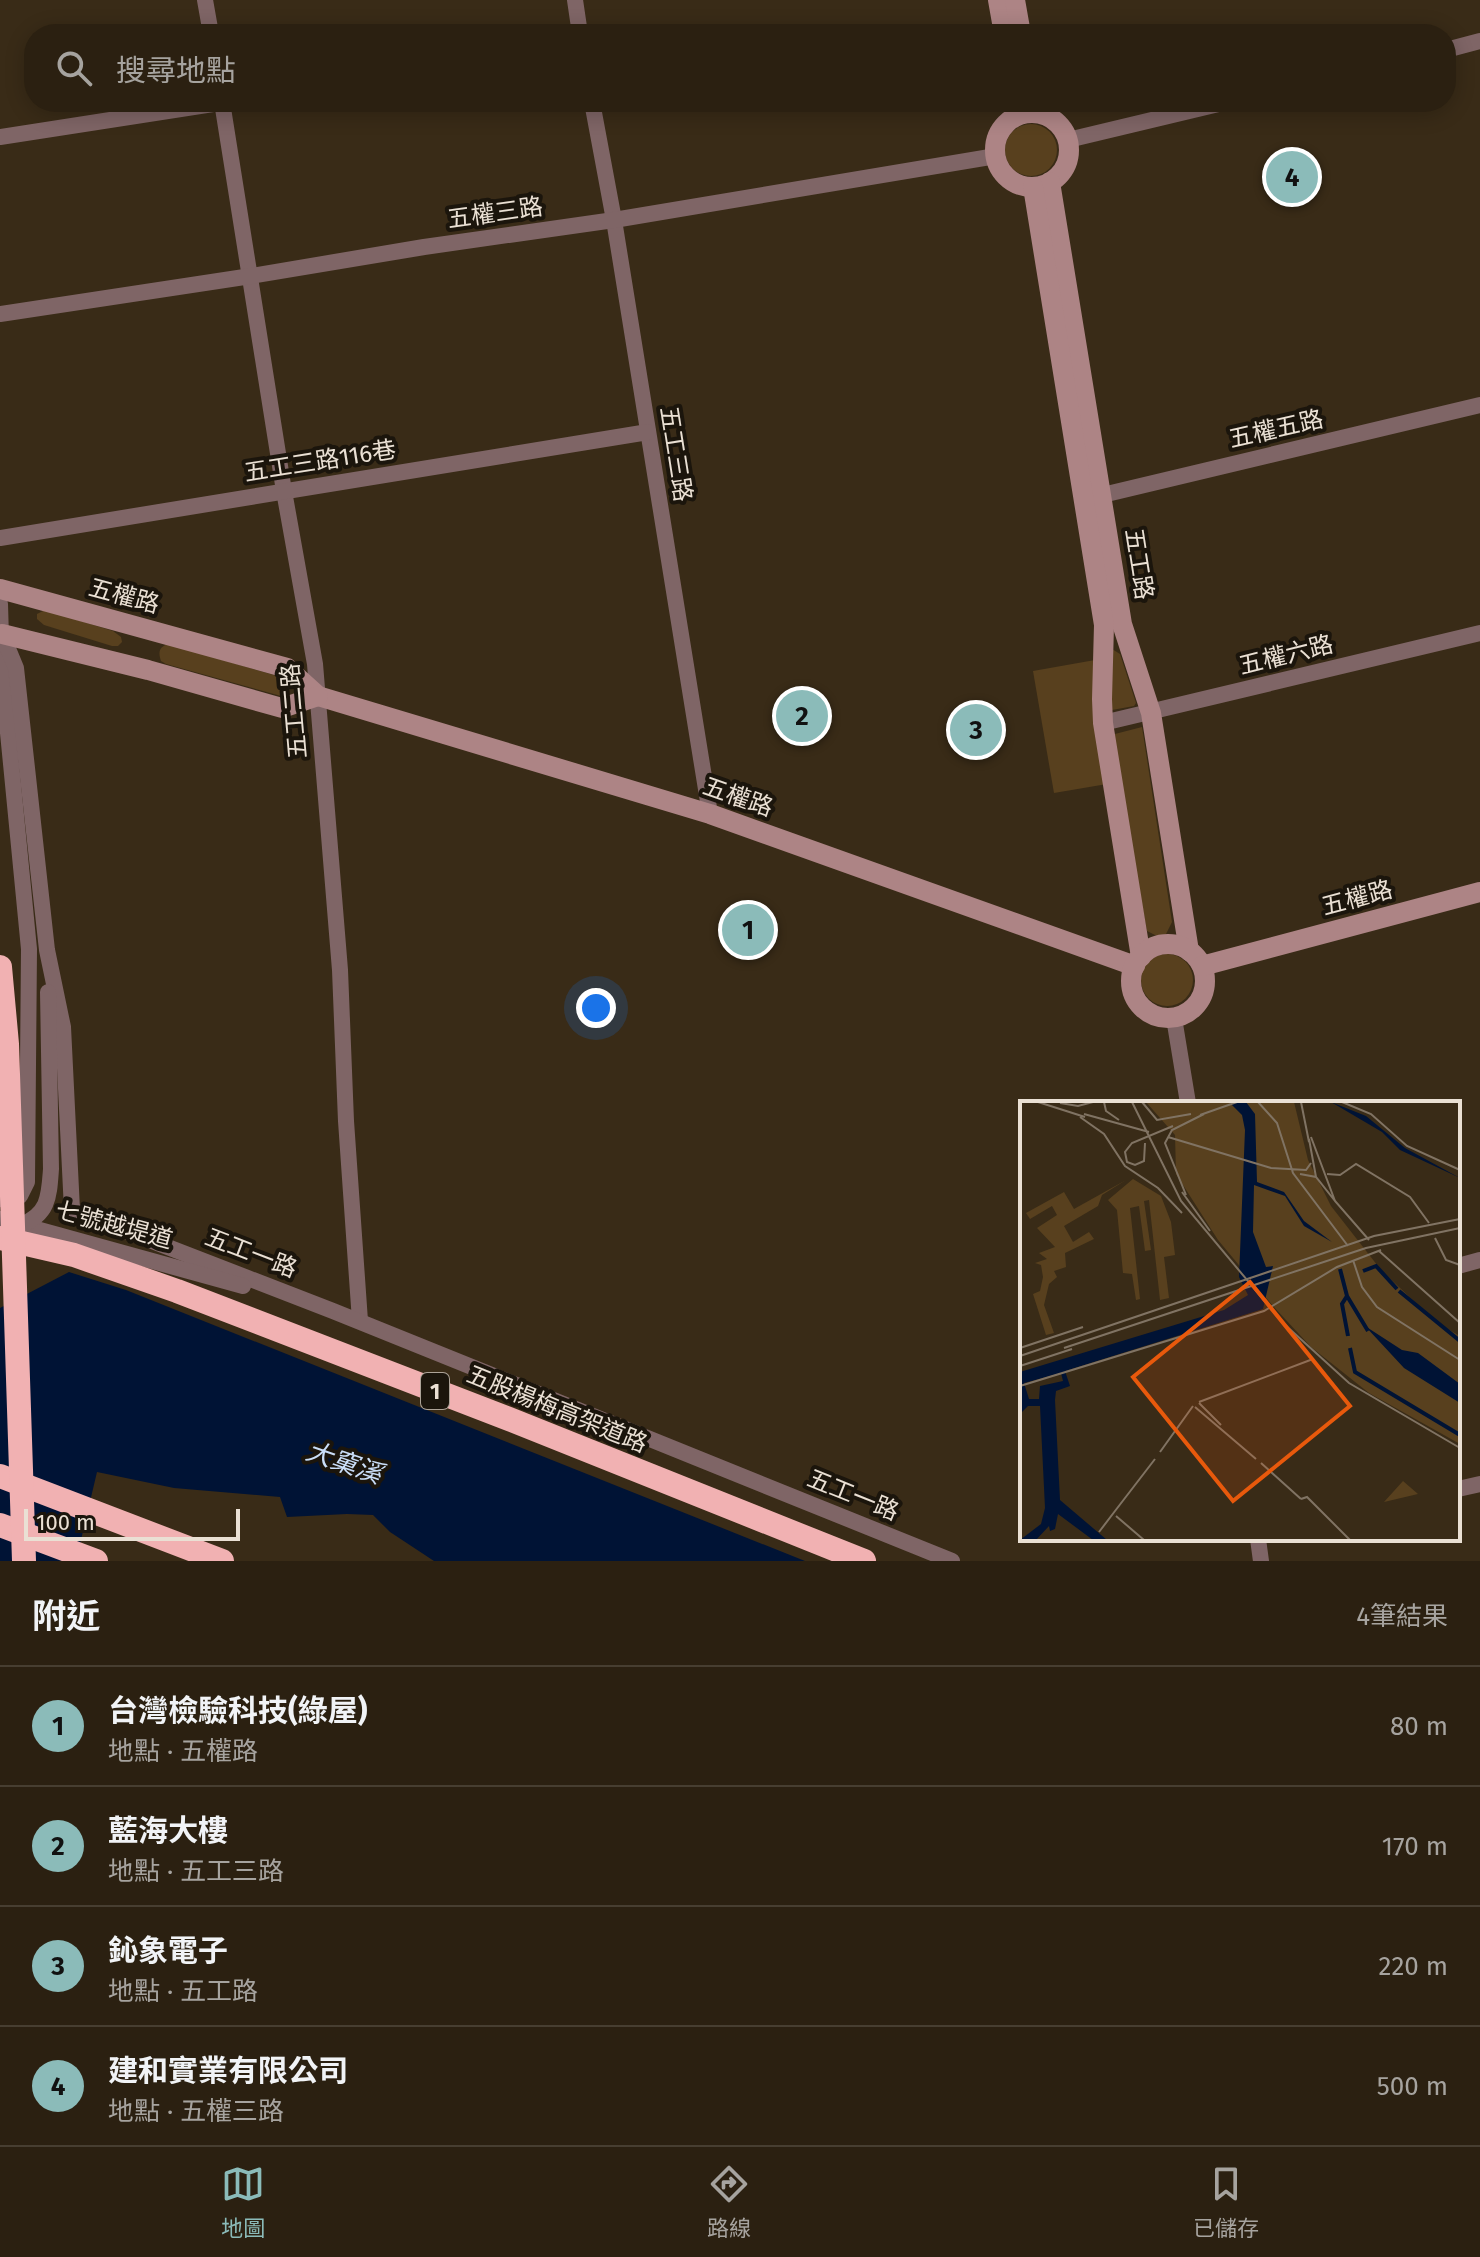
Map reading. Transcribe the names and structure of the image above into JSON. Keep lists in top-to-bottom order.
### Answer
{
  "streets": {
    "highway": ["1", "五股楊梅高架道路"],
    "street": [
      "五權三路",
      "五權五路",
      "五工三路",
      "五工三路116巷",
      "五工路",
      "五權路",
      "五權六路",
      "五工二路",
      "七號越堤道",
      "五工一路"
    ]
  },
  "crossings": [
    ["五權三路", "五工三路"],
    ["五權三路", "五工二路"],
    ["五權五路", "五工路"],
    ["五工三路", "五工三路116巷"],
    ["五工三路", "五權路"],
    ["五工三路116巷", "五工二路"],
    ["五工路", "五權路"],
    ["五工路", "五權六路"],
    ["五權路", "五工二路"],
    ["五工二路", "五工一路"],
    ["七號越堤道", "五工一路"],
    ["七號越堤道", "五股楊梅高架道路"]
  ],
  "water": ["大窠溪"],
  "scale_bar": "100 m",
  "page": {
    "search": "搜尋地點",
    "pins": [
      "4",
      "2",
      "3",
      "1"
    ],
    "scale": "100 m",
    "heading": ["附近", "4筆結果"],
    "list": [
      {
        "mark": "1",
        "name": "台灣檢驗科技(綠屋)",
        "note": "地點 · 五權路",
        "value": "80 m"
      },
      {
        "mark": "2",
        "name": "藍海大樓",
        "note": "地點 · 五工三路",
        "value": "170 m"
      },
      {
        "mark": "3",
        "name": "鈊象電子",
        "note": "地點 · 五工路",
        "value": "220 m"
      },
      {
        "mark": "4",
        "name": "建和實業有限公司",
        "note": "地點 · 五權三路",
        "value": "500 m"
      }
    ],
    "nav": ["地圖", "路線", "已儲存"]
  }
}
